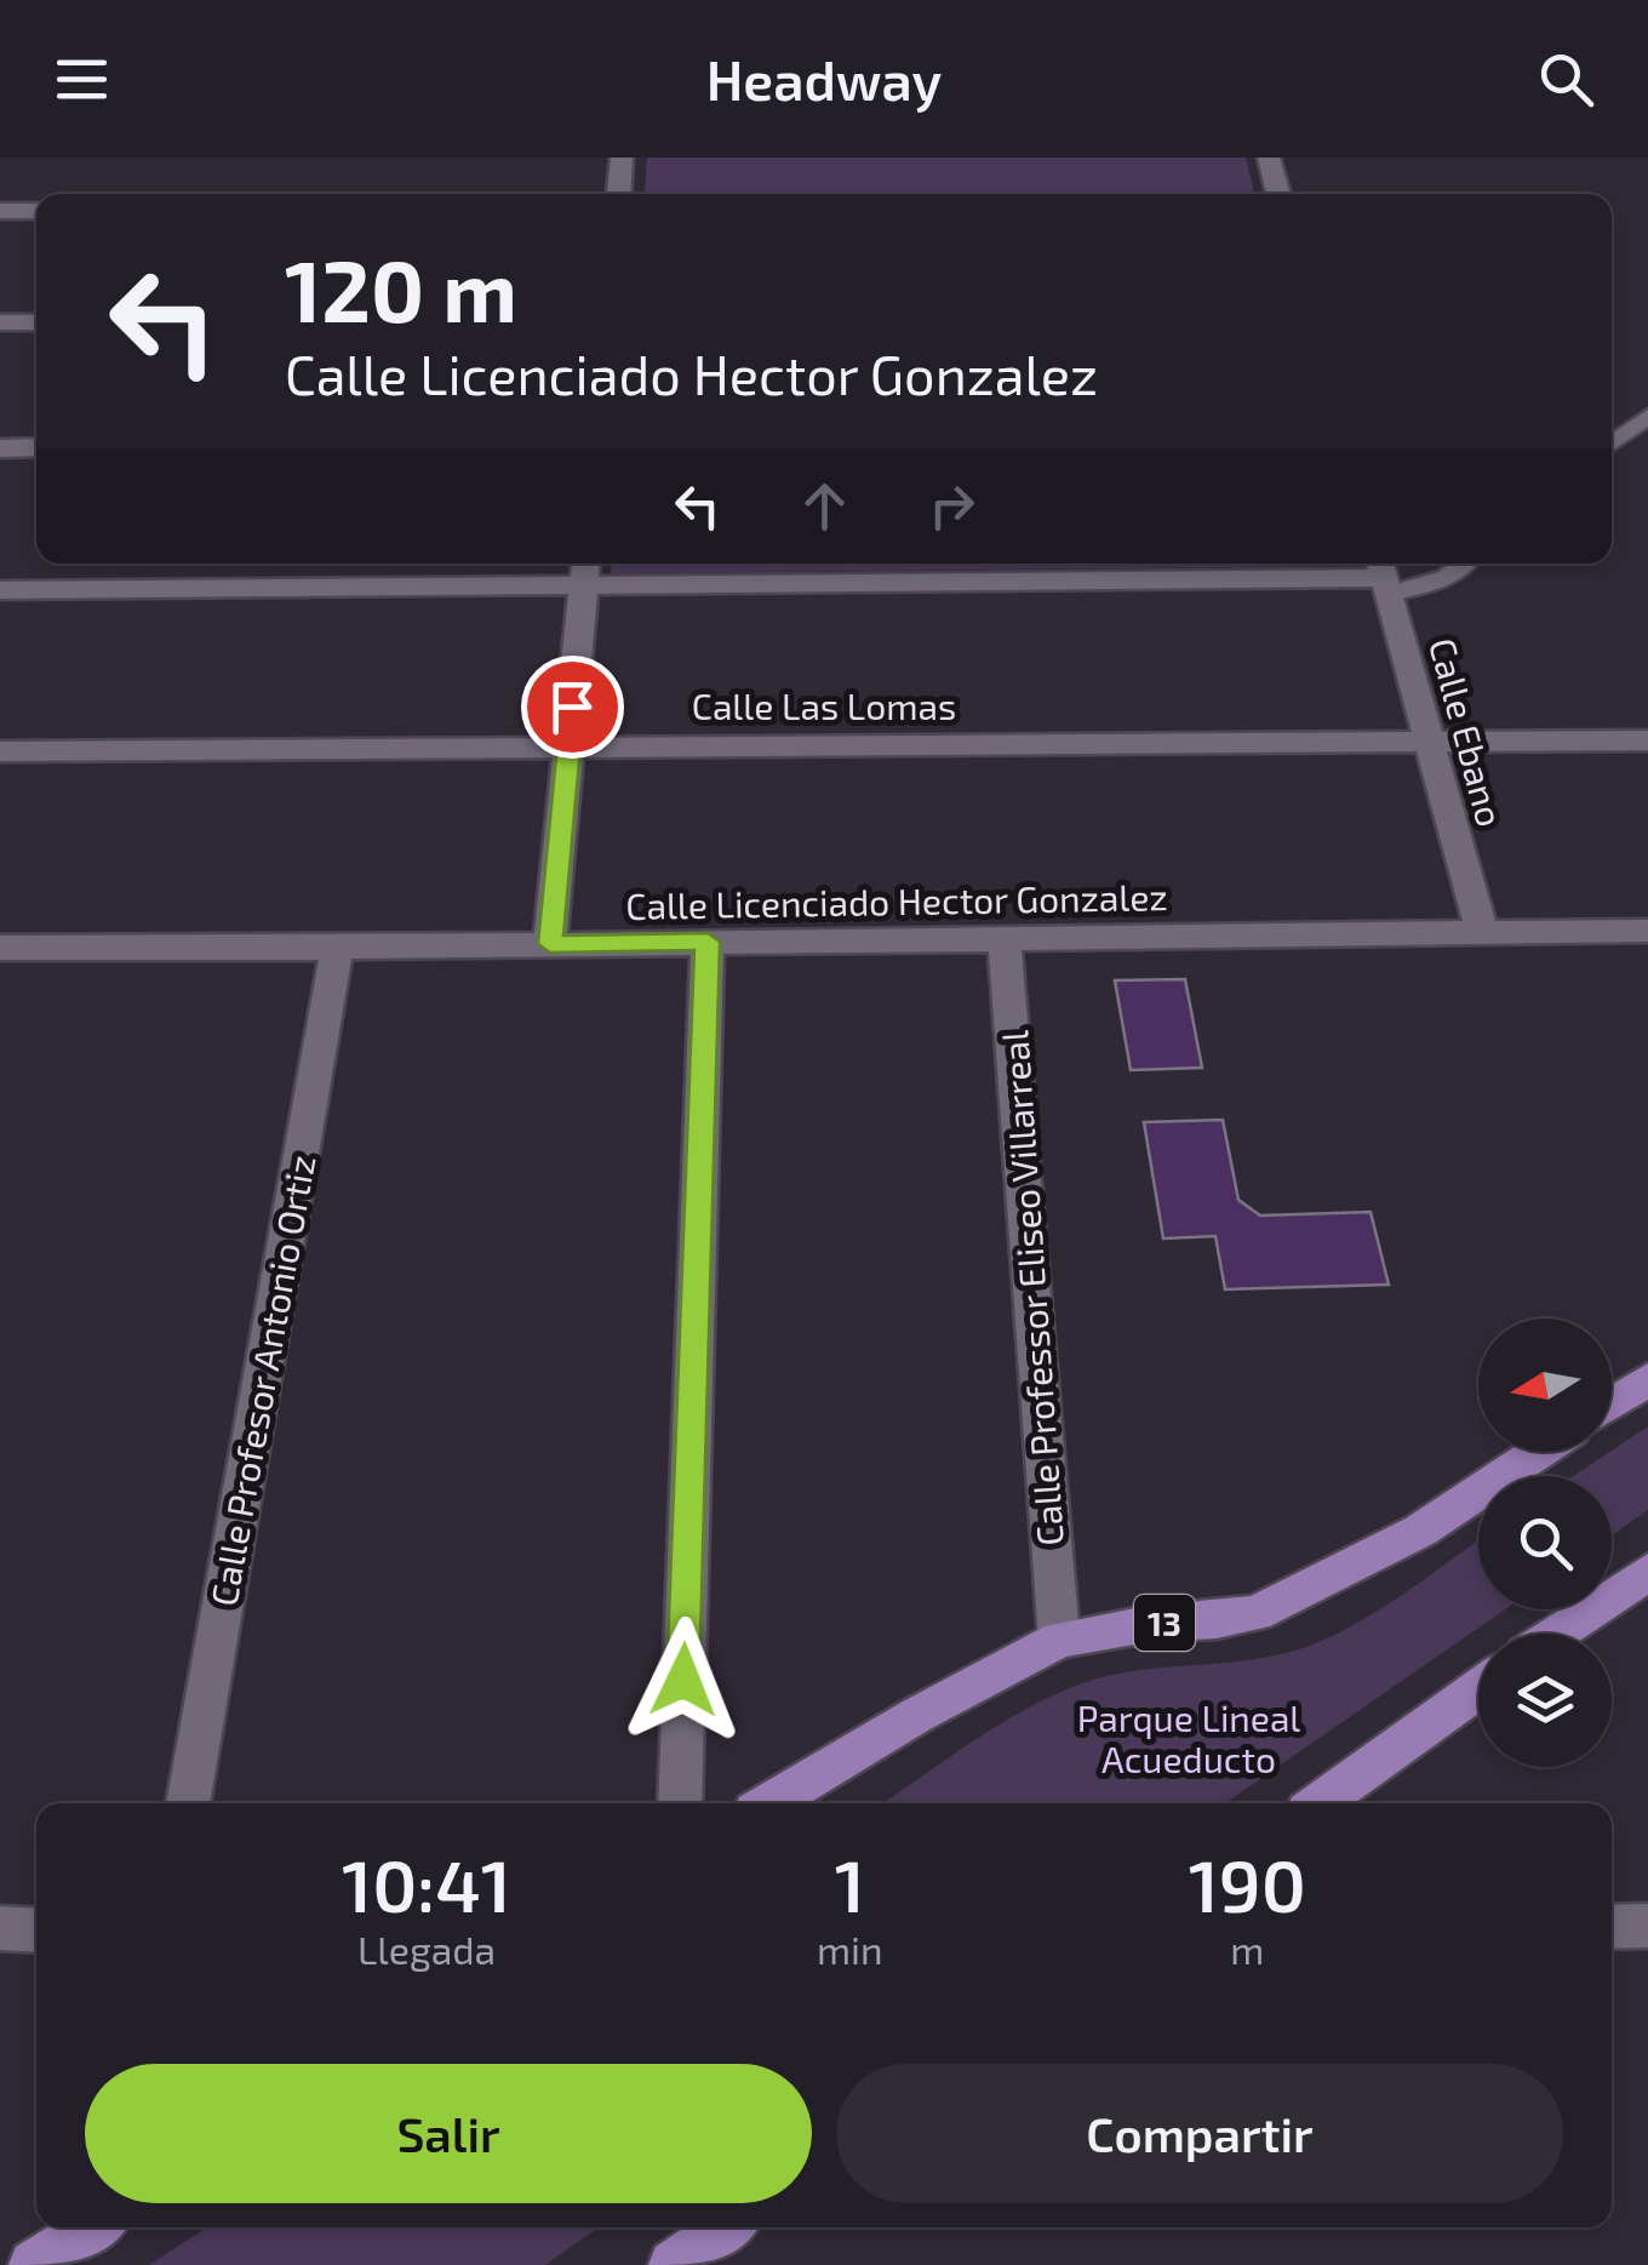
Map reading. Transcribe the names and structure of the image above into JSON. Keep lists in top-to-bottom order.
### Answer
{
  "streets": {
    "main road": ["13"],
    "street": [
      "Calle Las Lomas",
      "Calle Ebano",
      "Calle Licenciado Hector Gonzalez",
      "Calle Professor Eliseo Villarreal",
      "Calle Profesor Antonio Ortiz"
    ]
  },
  "crossings": [
    ["Calle Las Lomas", "Calle Ebano"],
    ["Calle Ebano", "Calle Licenciado Hector Gonzalez"],
    ["Calle Licenciado Hector Gonzalez", "Calle Professor Eliseo Villarreal"],
    ["Calle Licenciado Hector Gonzalez", "Calle Profesor Antonio Ortiz"],
    ["Calle Professor Eliseo Villarreal", "13"]
  ],
  "parks": ["Parque Lineal Acueducto"],
  "north": "left",
  "page": {
    "header": "Headway",
    "turn": ["120 m", "Calle Licenciado Hector Gonzalez"],
    "eta": [
      "10:41",
      "Llegada",
      "1",
      "min",
      "190",
      "m"
    ],
    "buttons": ["Salir", "Compartir"]
  }
}
